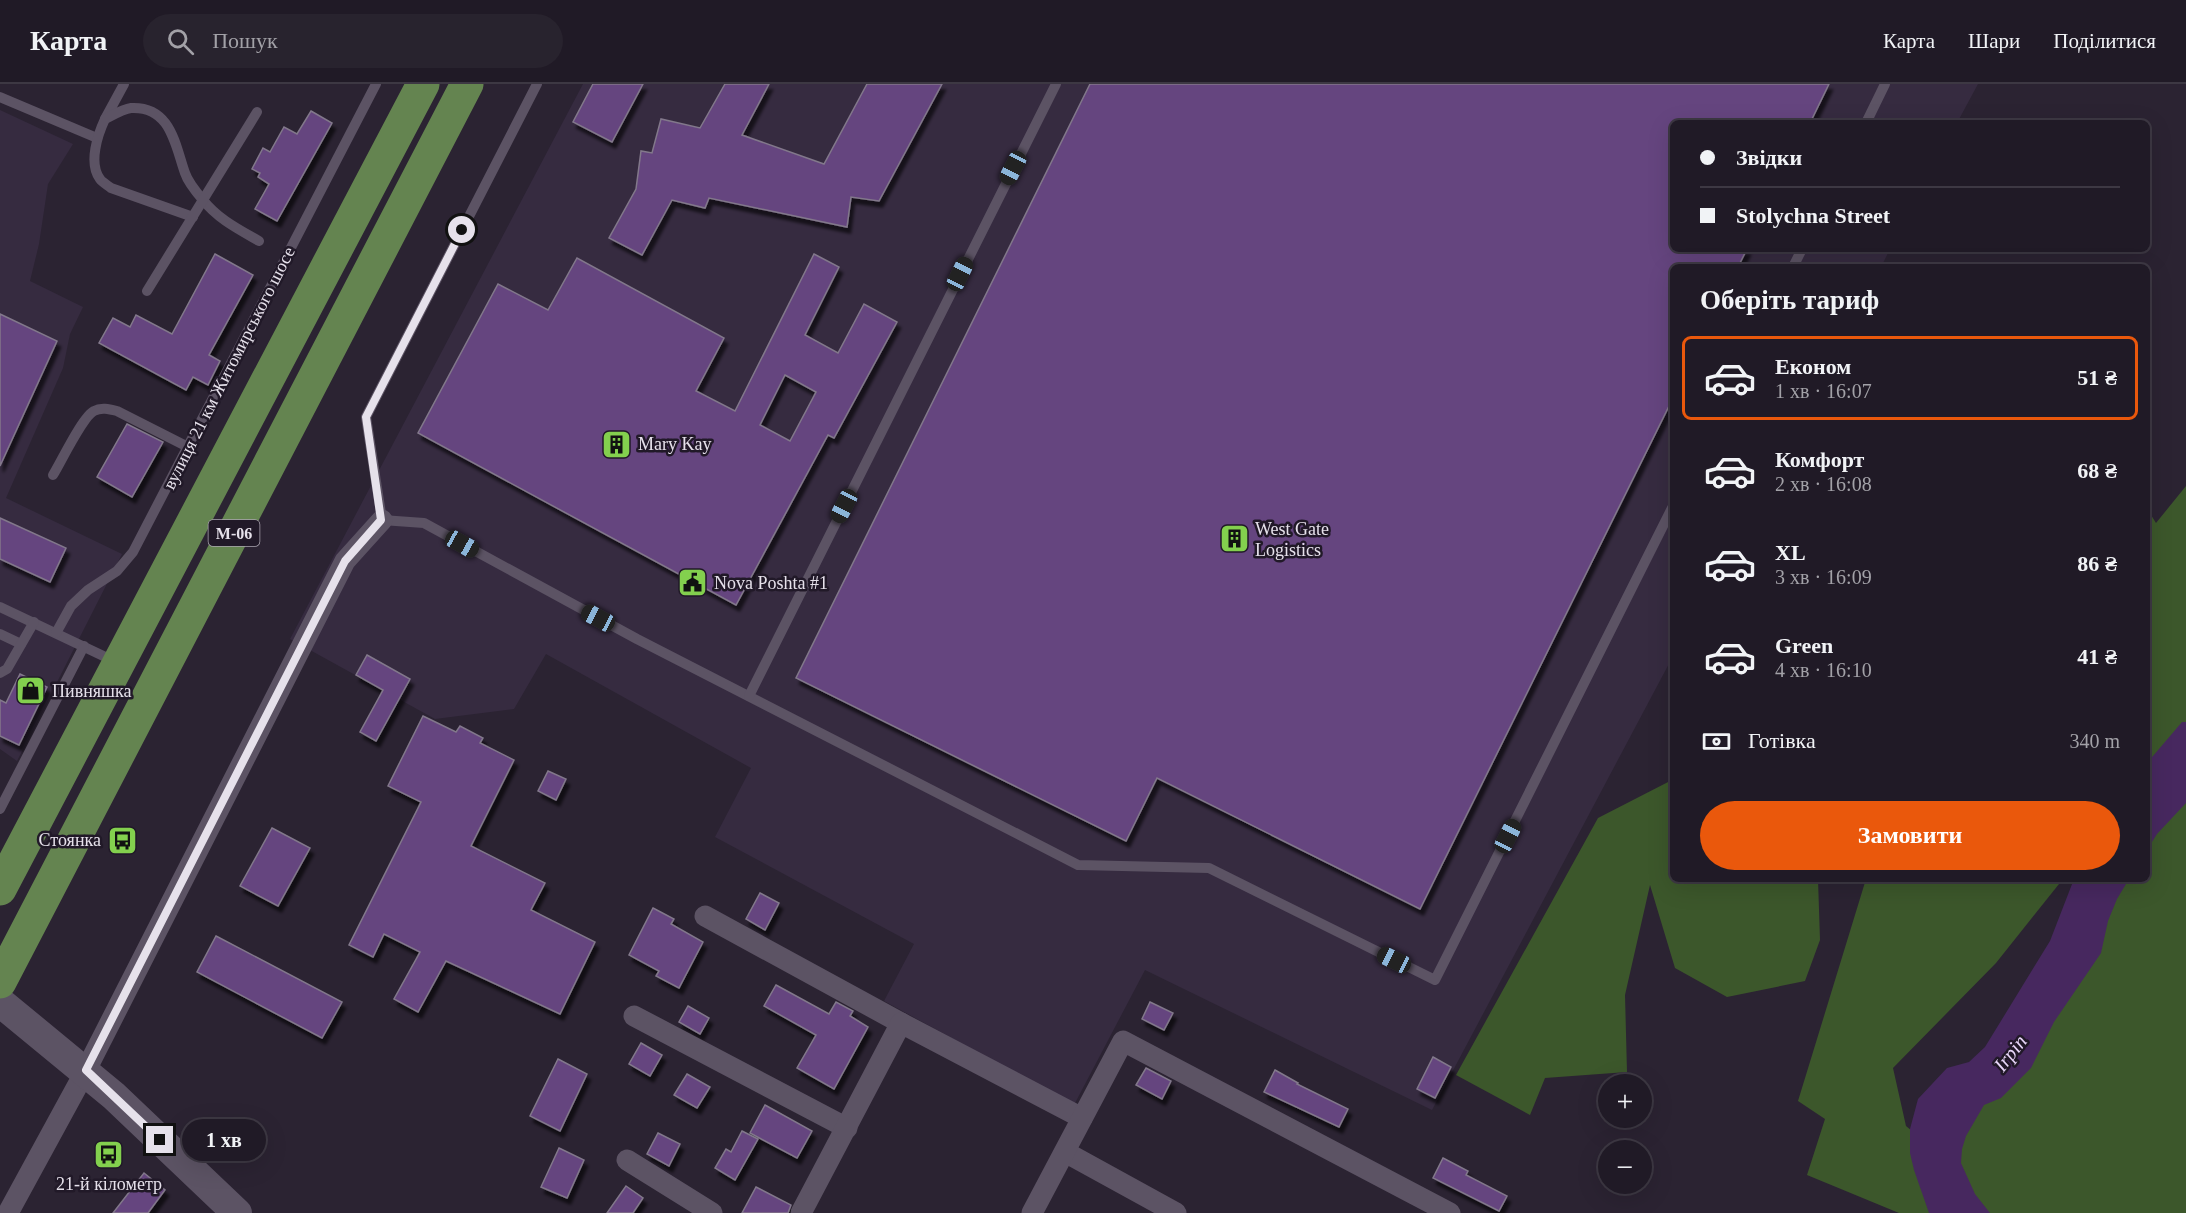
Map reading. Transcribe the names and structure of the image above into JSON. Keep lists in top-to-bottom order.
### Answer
{
  "streets": {
    "highway": ["М-06"],
    "lane": ["вулиця 21 км Житомирського шосе"]
  },
  "water": ["Irpin"],
  "places": {
    "building": ["Mary Kay", "West Gate Logistics"],
    "public building": ["Nova Poshta #1"],
    "shop": ["Пивняшка"],
    "bus stop": ["Стоянка", "21-й кілометр"]
  },
  "page": {
    "header": "Карта",
    "search": "Пошук",
    "nav": ["Карта", "Шари", "Поділитися"],
    "banner": ["Звідки", "Stolychna Street"],
    "heading": "Оберіть тариф",
    "list": [
      {
        "name": "Економ",
        "note": "1 хв · 16:07",
        "value": "51 ₴"
      },
      {
        "name": "Комфорт",
        "note": "2 хв · 16:08",
        "value": "68 ₴"
      },
      {
        "name": "XL",
        "note": "3 хв · 16:09",
        "value": "86 ₴"
      },
      {
        "name": "Green",
        "note": "4 хв · 16:10",
        "value": "41 ₴"
      }
    ],
    "pay": ["Готівка", "340 m"],
    "buttons": "Замовити",
    "map_buttons": ["+", "−"],
    "bubble": "1 хв"
  }
}
